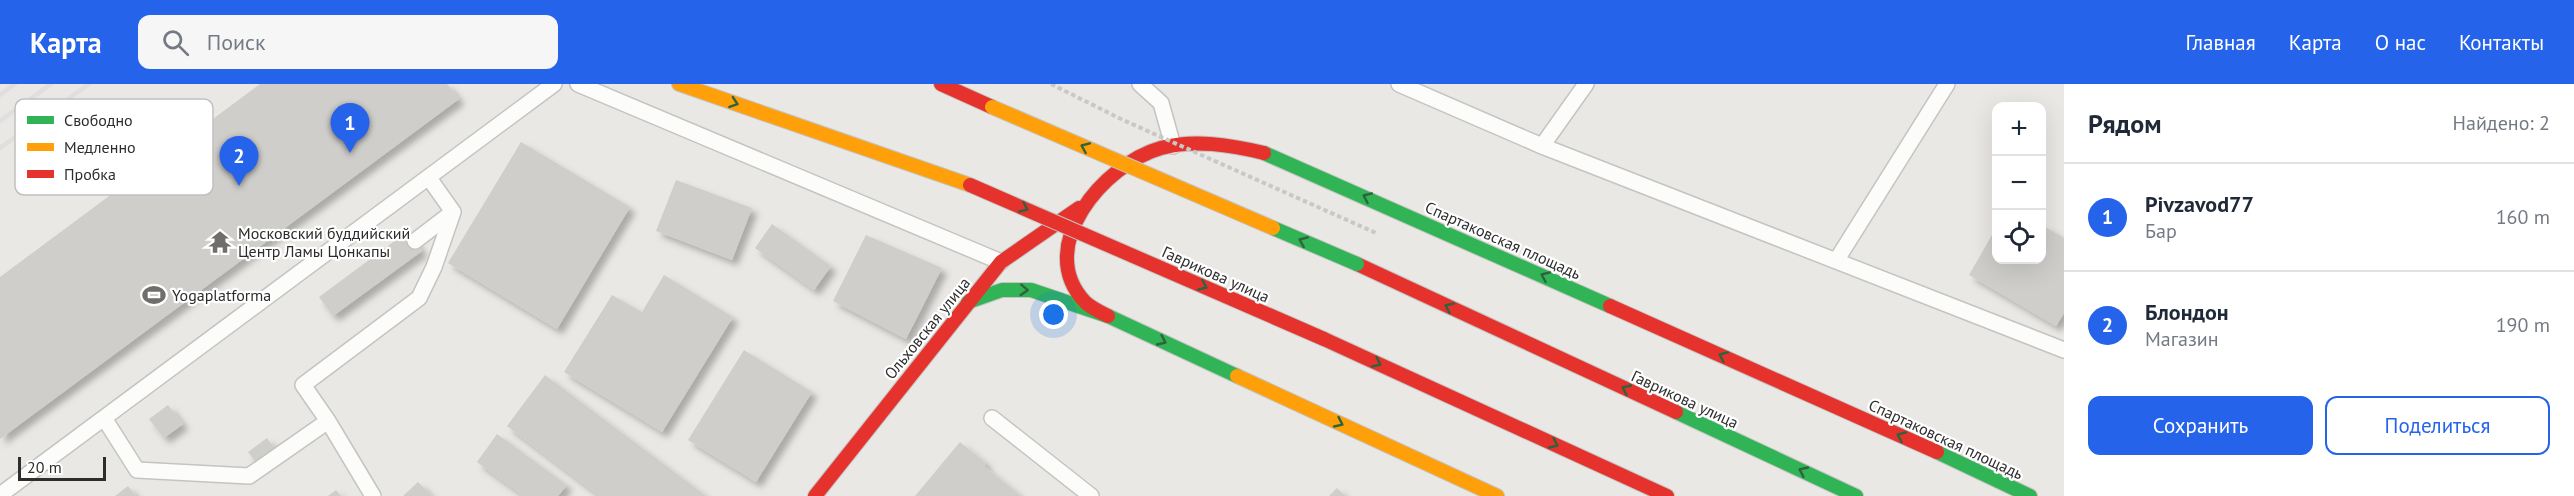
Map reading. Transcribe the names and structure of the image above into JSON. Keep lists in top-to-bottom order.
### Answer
{
  "streets": {
    "main road": ["Спартаковская площадь", "Гаврикова улица", "Ольховская улица"]
  },
  "crossings": [
    ["Спартаковская площадь", "Ольховская улица"]
  ],
  "places": {
    "temple": ["Московский буддийский Центр Ламы Цонкапы"],
    "sports": ["Yogaplatforma"]
  },
  "legend": ["Свободно", "Медленно", "Пробка"],
  "scale_bar": "20 m",
  "page": {
    "header": "Карта",
    "search": "Поиск",
    "nav": [
      "Главная",
      "Карта",
      "О нас",
      "Контакты"
    ],
    "heading": ["Рядом", "Найдено: 2"],
    "map_buttons": ["+", "−"],
    "pins": ["1", "2"],
    "list": [
      {
        "mark": "1",
        "name": "Pivzavod77",
        "note": "Бар",
        "value": "160 m"
      },
      {
        "mark": "2",
        "name": "Блондон",
        "note": "Магазин",
        "value": "190 m"
      }
    ],
    "buttons": ["Сохранить", "Поделиться"],
    "scale": "20 m"
  }
}
